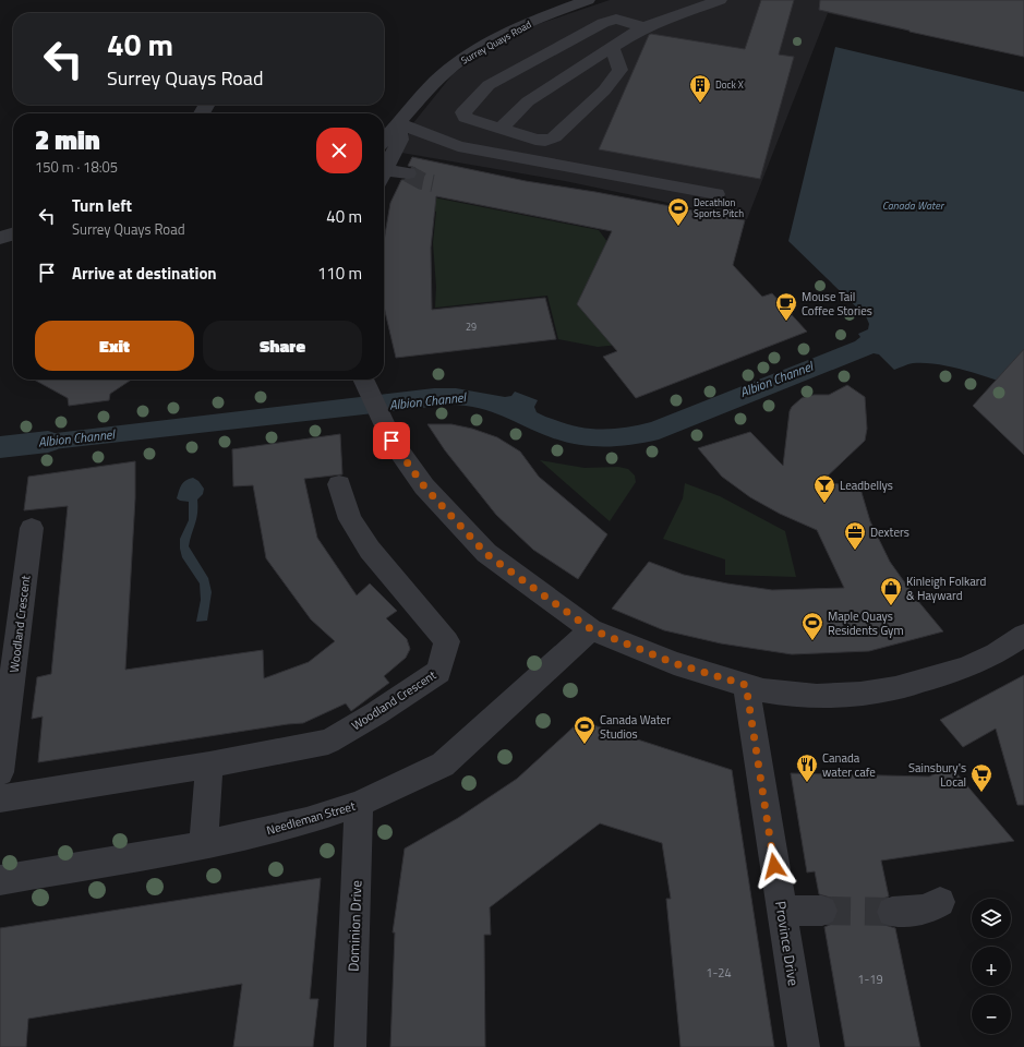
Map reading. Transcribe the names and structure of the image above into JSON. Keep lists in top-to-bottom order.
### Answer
{
  "streets": {
    "street": [
      "Surrey Quays Road",
      "Woodland Crescent",
      "Needleman Street",
      "Dominion Drive",
      "Province Drive"
    ]
  },
  "crossings": [
    ["Needleman Street", "Dominion Drive"]
  ],
  "water": ["Canada Water", "Albion Channel"],
  "places": {
    "building": ["Dock X"],
    "sports": ["Decathlon Sports Pitch", "Maple Quays Residents Gym", "Canada Water Studios"],
    "cafe": ["Mouse Tail Coffee Stories"],
    "bar": ["Leadbellys"],
    "office": ["Dexters"],
    "shop": ["Kinleigh Folkard & Hayward"],
    "restaurant": ["Canada water cafe"],
    "supermarket": ["Sainsbury's Local"]
  },
  "house_numbers": ["29", "1-24", "1-19"],
  "page": {
    "turn": ["40 m", "Surrey Quays Road"],
    "heading": ["2 min", "150 m · 18:05"],
    "list": [
      {
        "name": "Turn left",
        "note": "Surrey Quays Road",
        "value": "40 m"
      },
      {
        "name": "Arrive at destination",
        "value": "110 m"
      }
    ],
    "buttons": ["Exit", "Share"],
    "map_buttons": ["+", "−"]
  }
}
